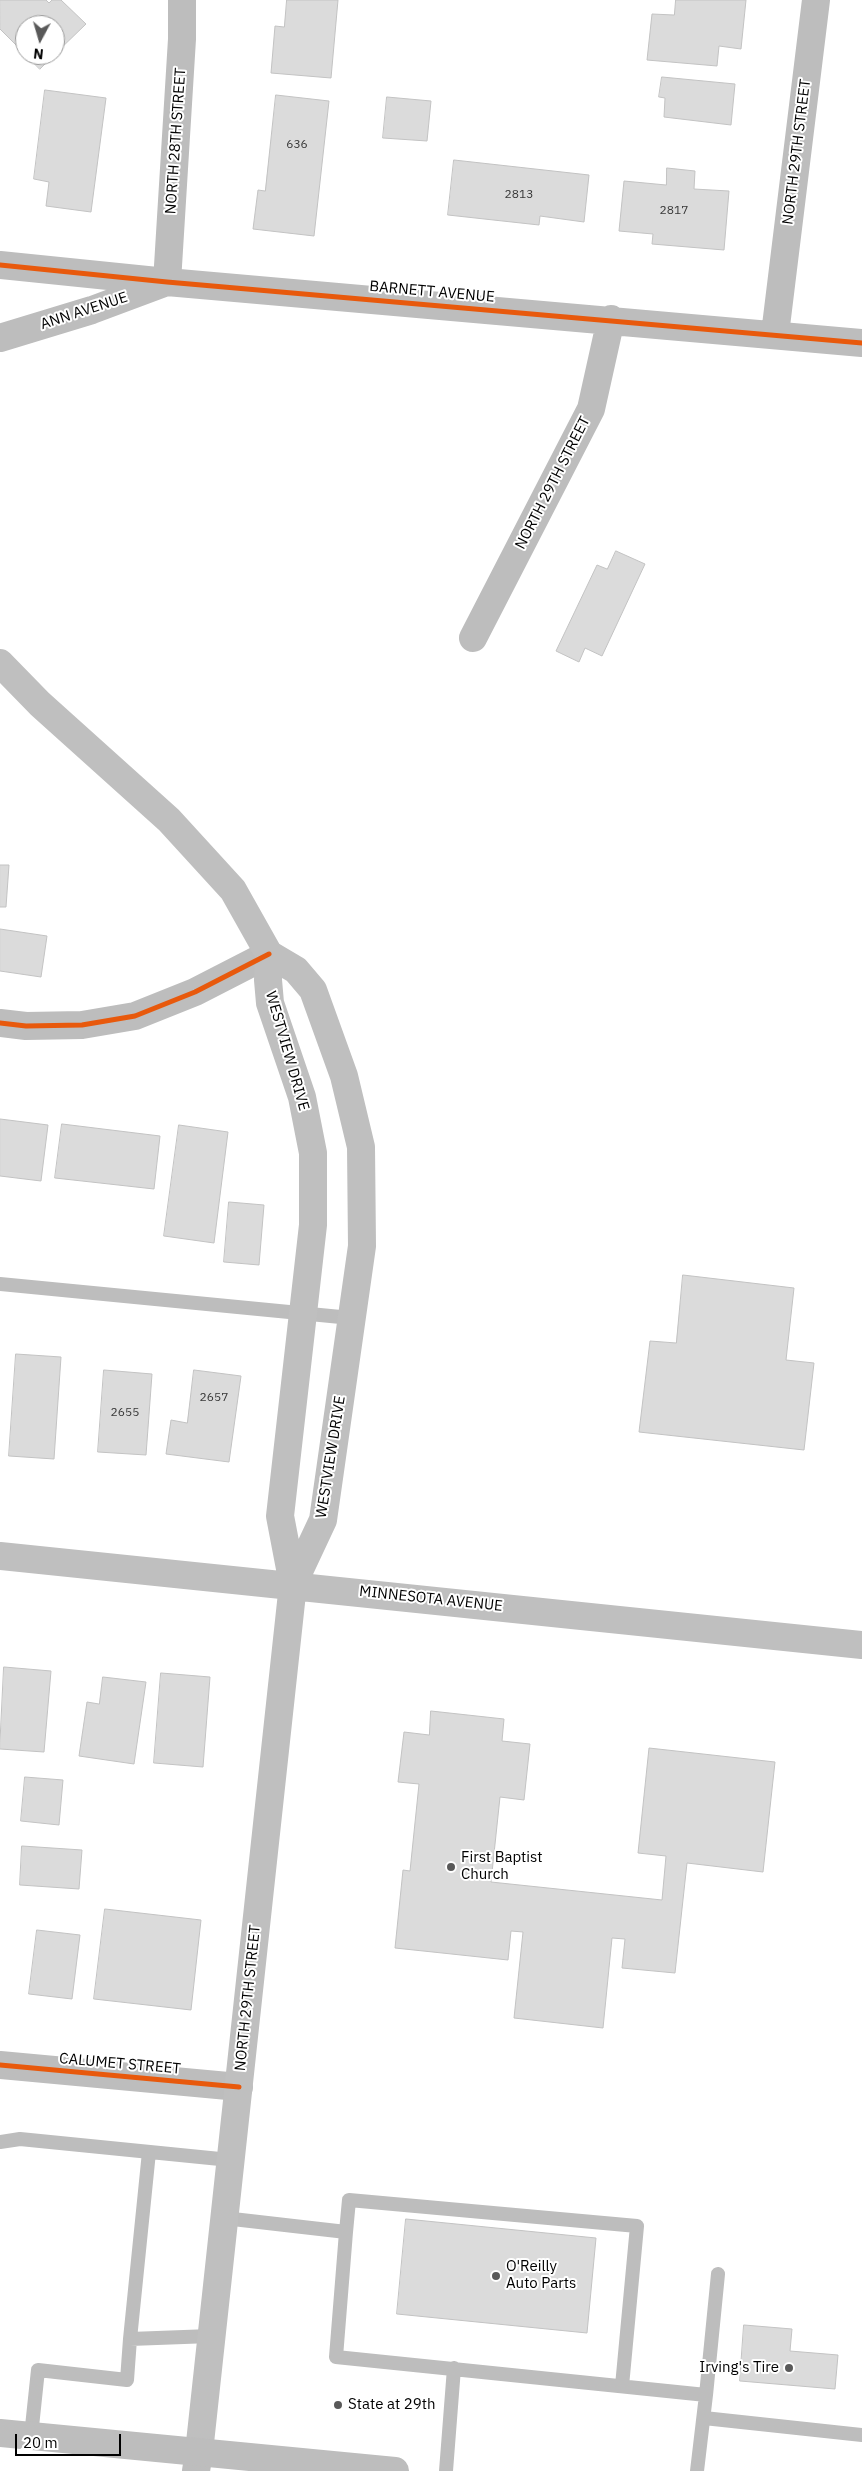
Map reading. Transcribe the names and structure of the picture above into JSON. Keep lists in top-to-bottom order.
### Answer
{
  "streets": {
    "main road": ["NORTH 29TH STREET", "WESTVIEW DRIVE", "MINNESOTA AVENUE"],
    "street": [
      "NORTH 28TH STREET",
      "BARNETT AVENUE",
      "ANN AVENUE",
      "CALUMET STREET"
    ]
  },
  "crossings": [
    ["NORTH 28TH STREET", "BARNETT AVENUE"],
    ["NORTH 28TH STREET", "ANN AVENUE"],
    ["NORTH 29TH STREET", "BARNETT AVENUE"],
    ["NORTH 29TH STREET", "WESTVIEW DRIVE"],
    ["NORTH 29TH STREET", "MINNESOTA AVENUE"],
    ["NORTH 29TH STREET", "CALUMET STREET"],
    ["BARNETT AVENUE", "ANN AVENUE"],
    ["WESTVIEW DRIVE", "MINNESOTA AVENUE"]
  ],
  "places": [
    "First Baptist Church",
    "O'Reilly Auto Parts",
    "Irving's Tire",
    "State at 29th"
  ],
  "house_numbers": [
    "636",
    "2813",
    "2817",
    "2657",
    "2655"
  ],
  "scale_bar": "20 m",
  "north": "bottom"
}
